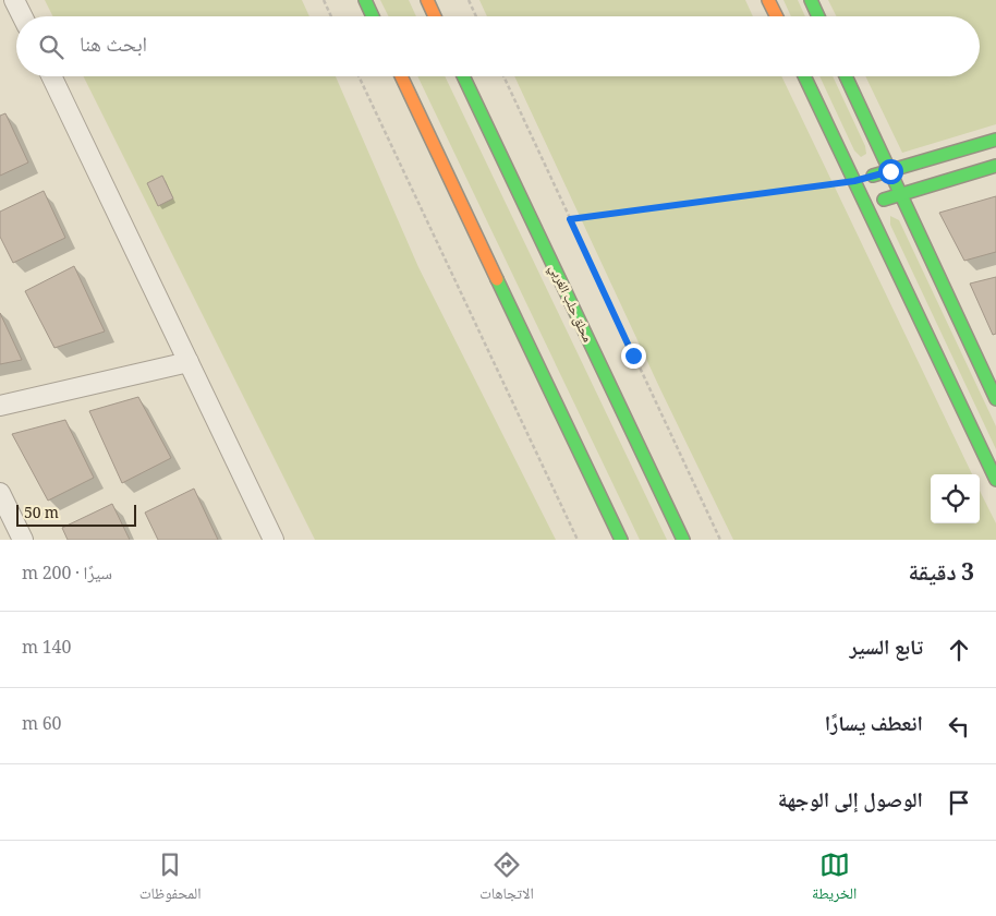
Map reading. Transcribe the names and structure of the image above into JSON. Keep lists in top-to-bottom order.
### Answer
{
  "streets": {
    "main road": ["محلق حلب الغربي"]
  },
  "scale_bar": "50 m",
  "page": {
    "search": "ابحث هنا",
    "scale": "50 m",
    "heading": ["3 دقيقة", "سيرًا · 200 m"],
    "list": [
      ["تابع السير", "140 m"],
      ["انعطف يسارًا", "60 m"],
      "الوصول إلى الوجهة"
    ],
    "nav": ["الخريطة", "الاتجاهات", "المحفوظات"]
  }
}
